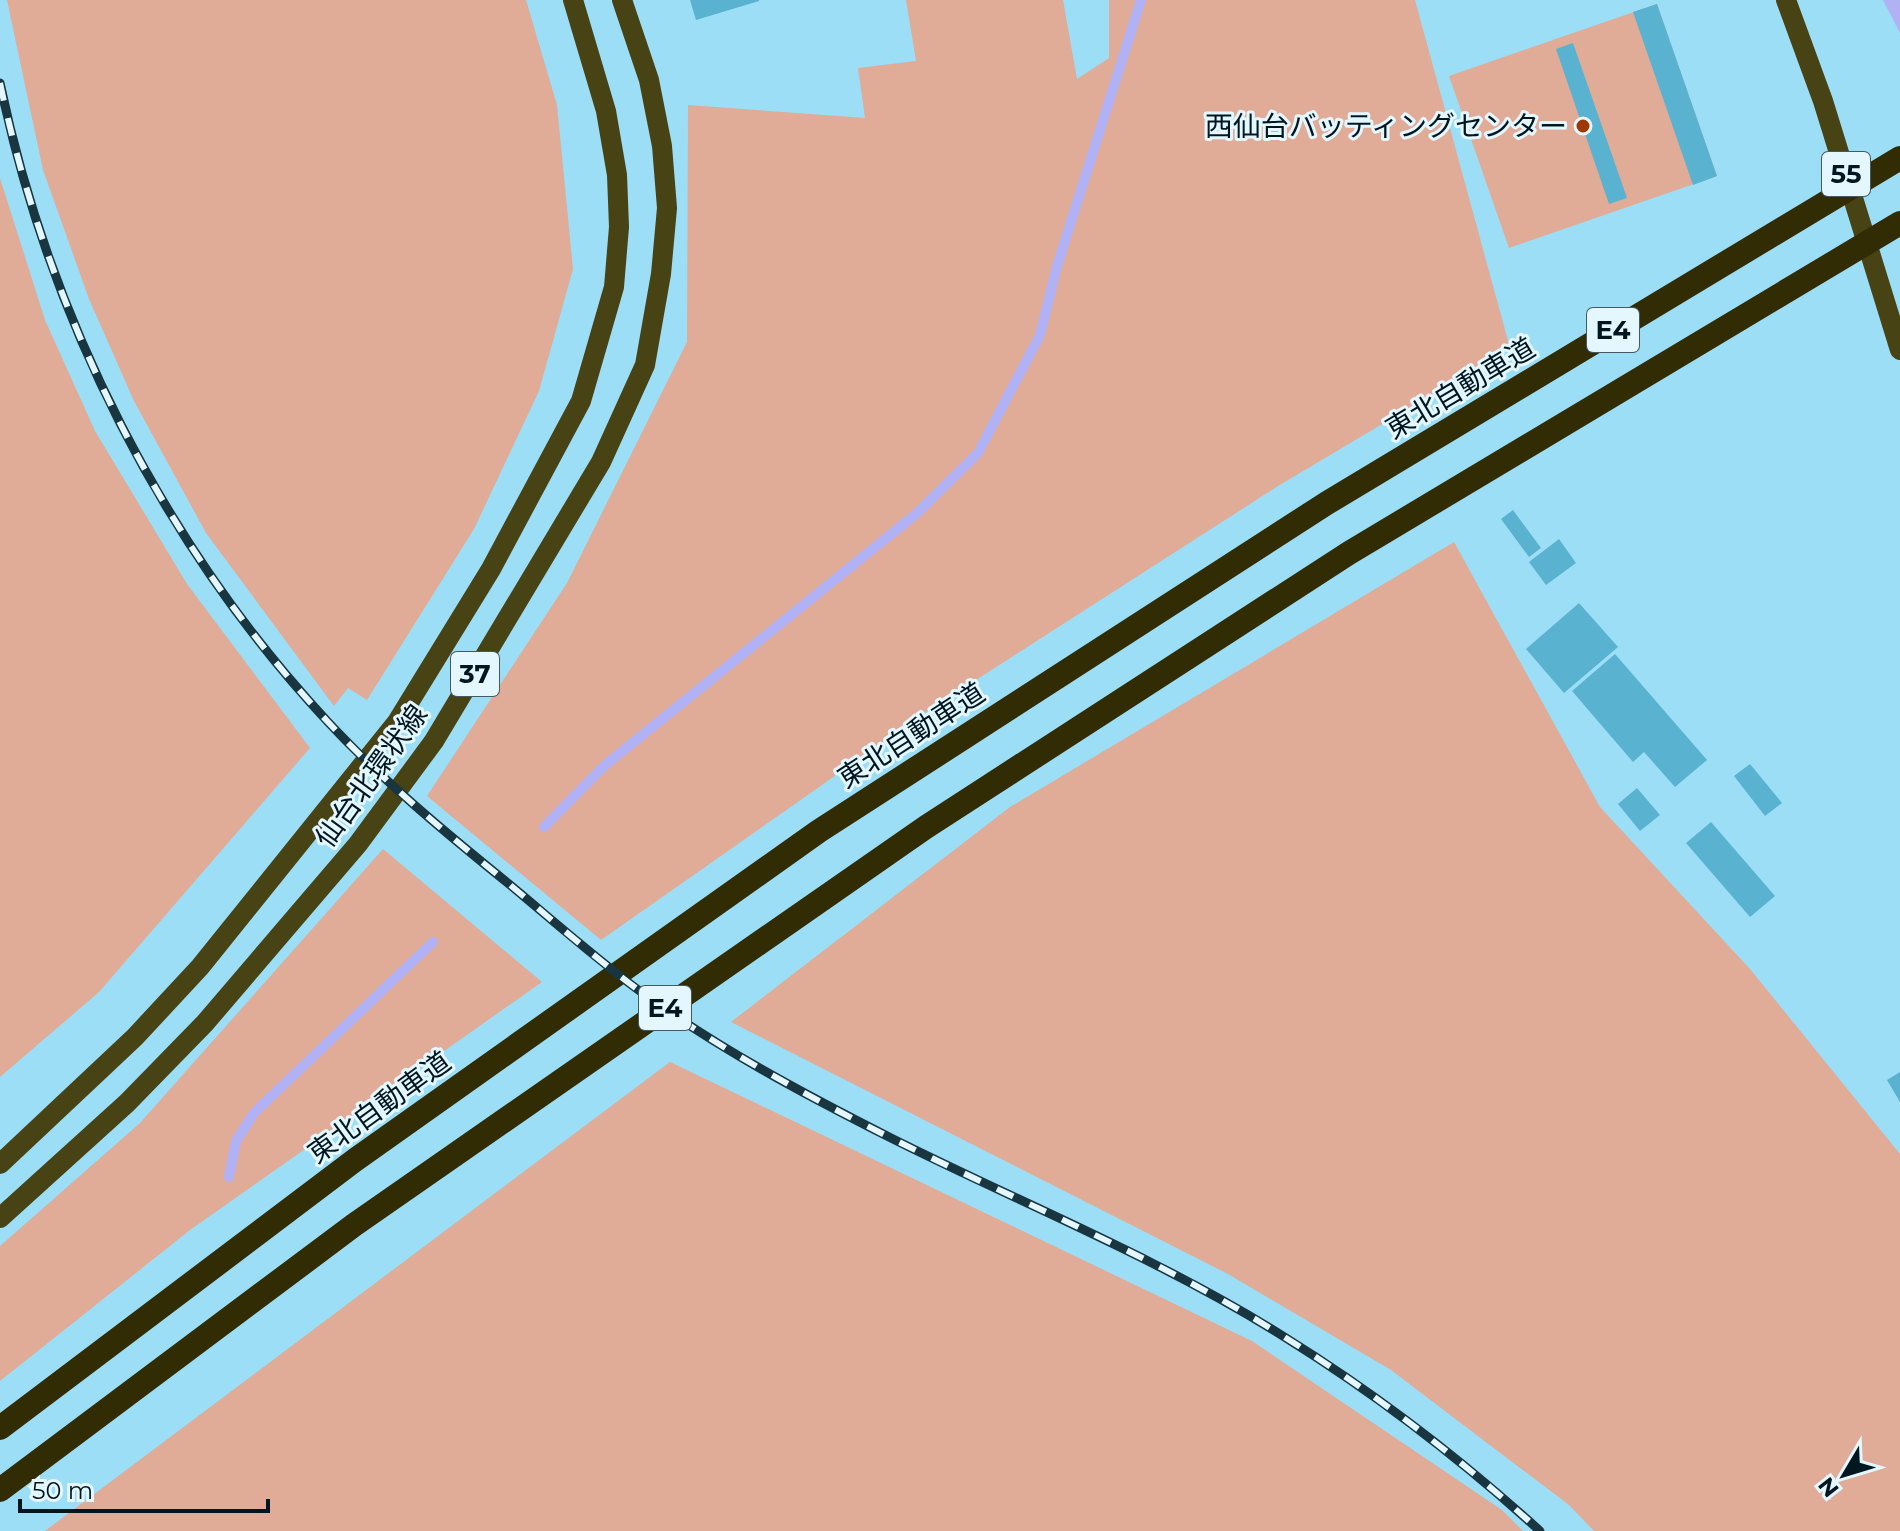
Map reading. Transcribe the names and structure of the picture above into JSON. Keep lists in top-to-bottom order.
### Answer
{
  "streets": {
    "highway": ["E4", "東北自動車道"],
    "main road": ["55", "37", "仙台北環状線"]
  },
  "places": ["西仙台バッティングセンター"],
  "scale_bar": "50 m",
  "north": "bottom left"
}
